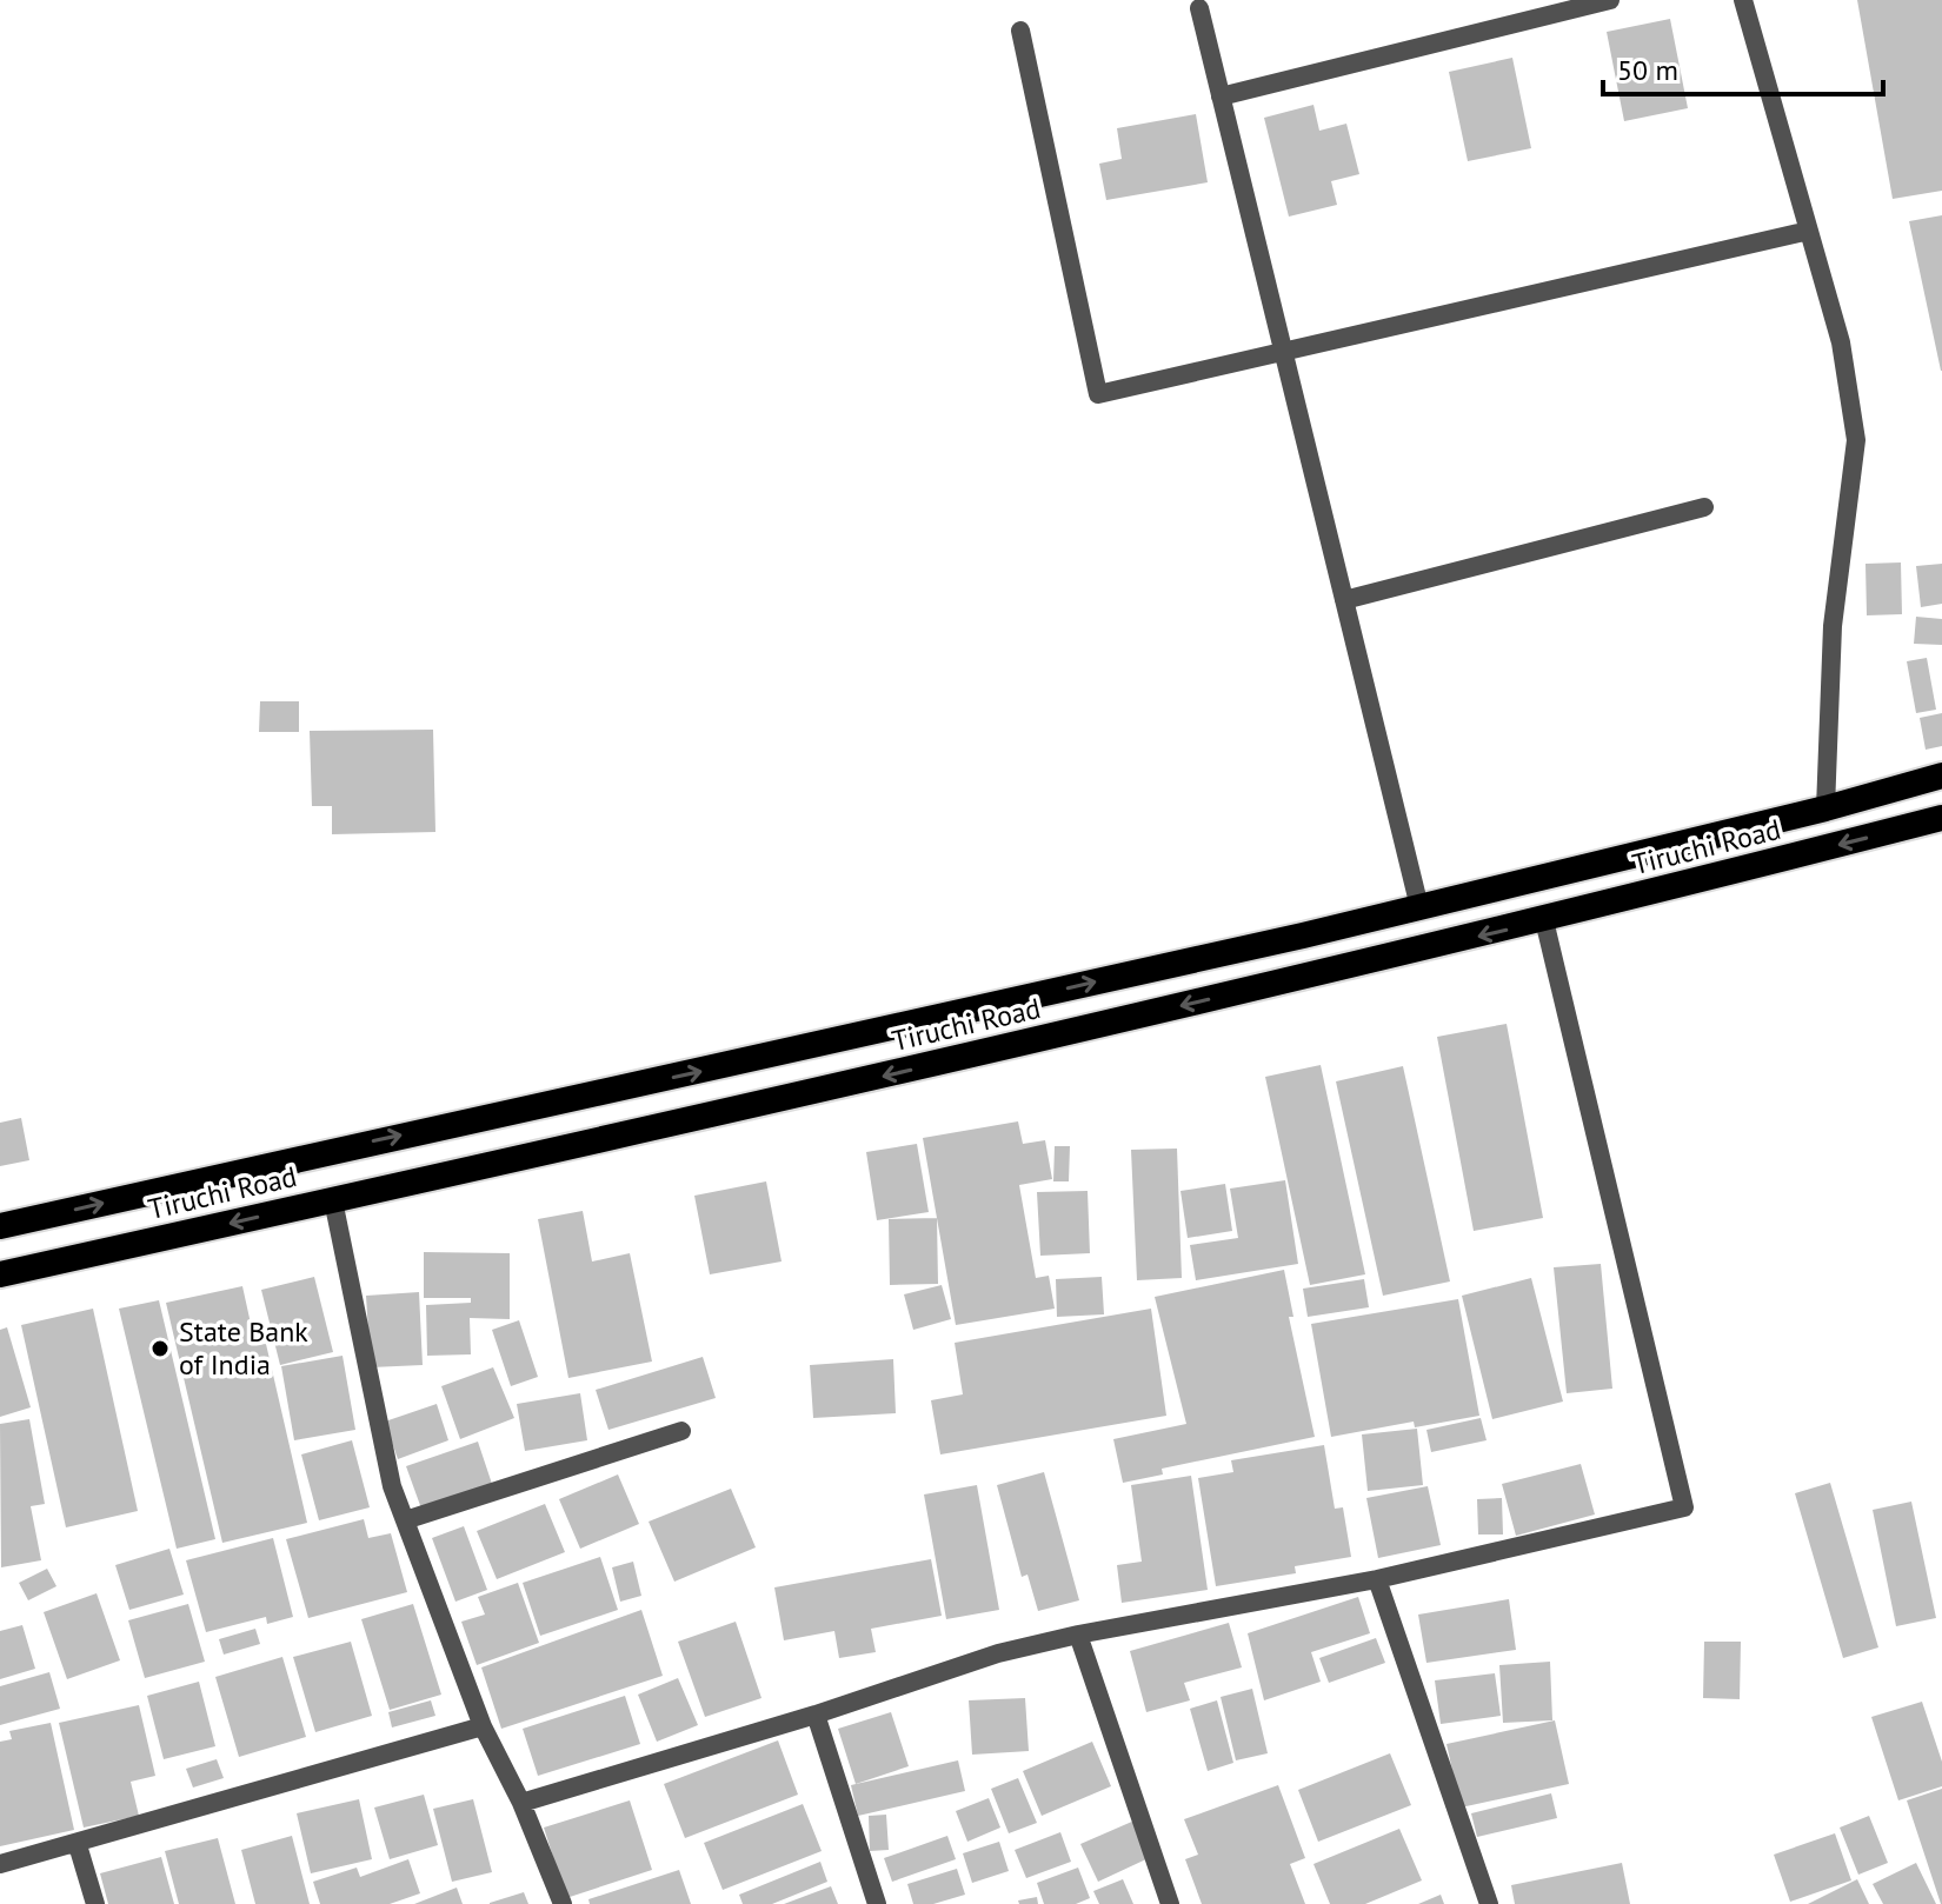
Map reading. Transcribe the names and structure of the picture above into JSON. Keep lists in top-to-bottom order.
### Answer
{
  "streets": {
    "highway": ["Tiruchi Road"]
  },
  "places": ["State Bank of India"],
  "scale_bar": "50 m"
}
